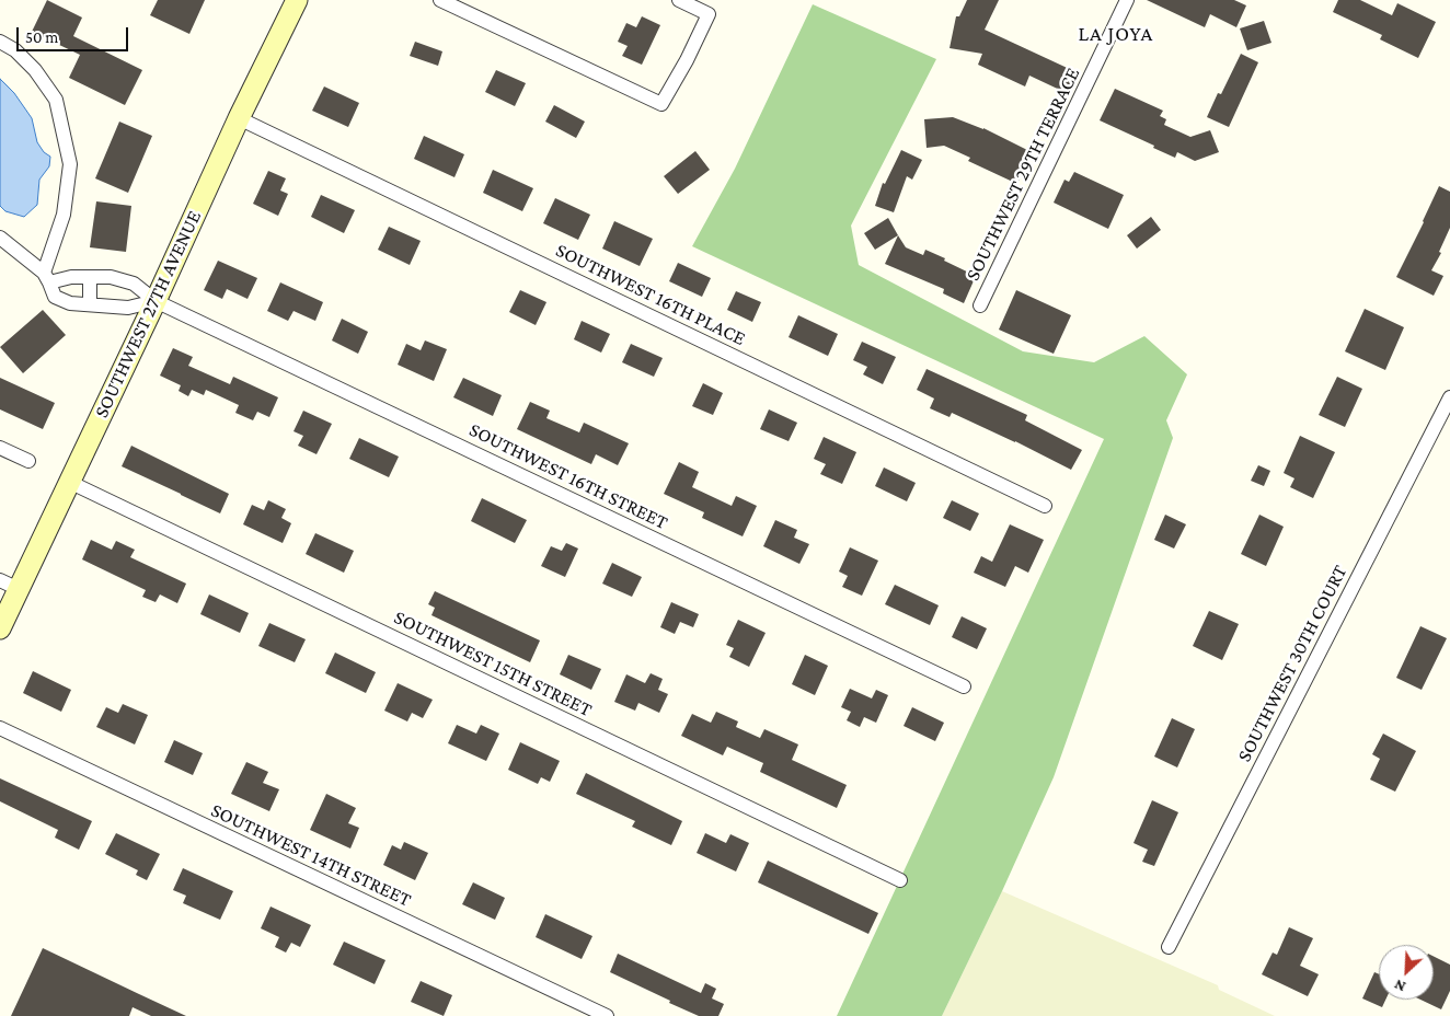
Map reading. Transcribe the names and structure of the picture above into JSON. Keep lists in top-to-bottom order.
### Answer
{
  "streets": {
    "main road": ["SOUTHWEST 27TH AVENUE"],
    "street": [
      "SOUTHWEST 29TH TERRACE",
      "SOUTHWEST 16TH PLACE",
      "SOUTHWEST 16TH STREET",
      "SOUTHWEST 15TH STREET",
      "SOUTHWEST 30TH COURT",
      "SOUTHWEST 14TH STREET"
    ]
  },
  "crossings": [
    ["SOUTHWEST 16TH PLACE", "SOUTHWEST 27TH AVENUE"],
    ["SOUTHWEST 27TH AVENUE", "SOUTHWEST 16TH STREET"],
    ["SOUTHWEST 27TH AVENUE", "SOUTHWEST 15TH STREET"]
  ],
  "districts": ["LA JOYA"],
  "scale_bar": "50 m",
  "north": "bottom left"
}
